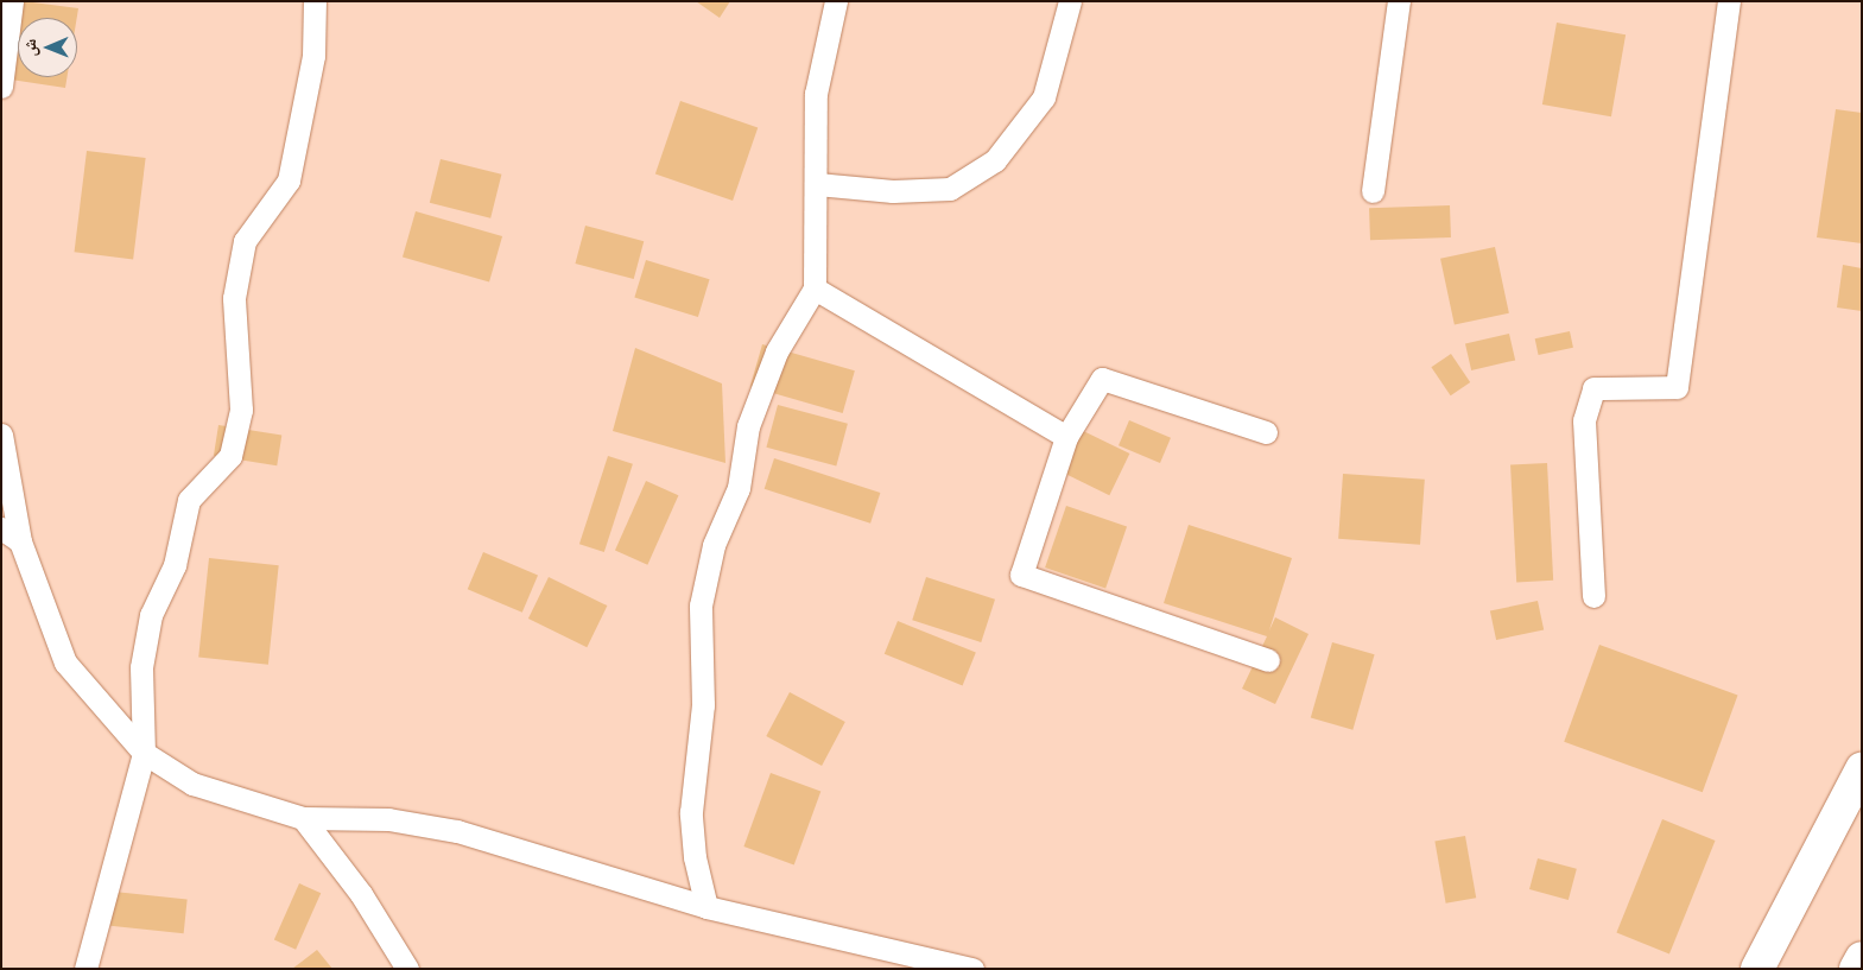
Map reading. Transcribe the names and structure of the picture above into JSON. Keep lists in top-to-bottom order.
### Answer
{
  "north": "left"
}
